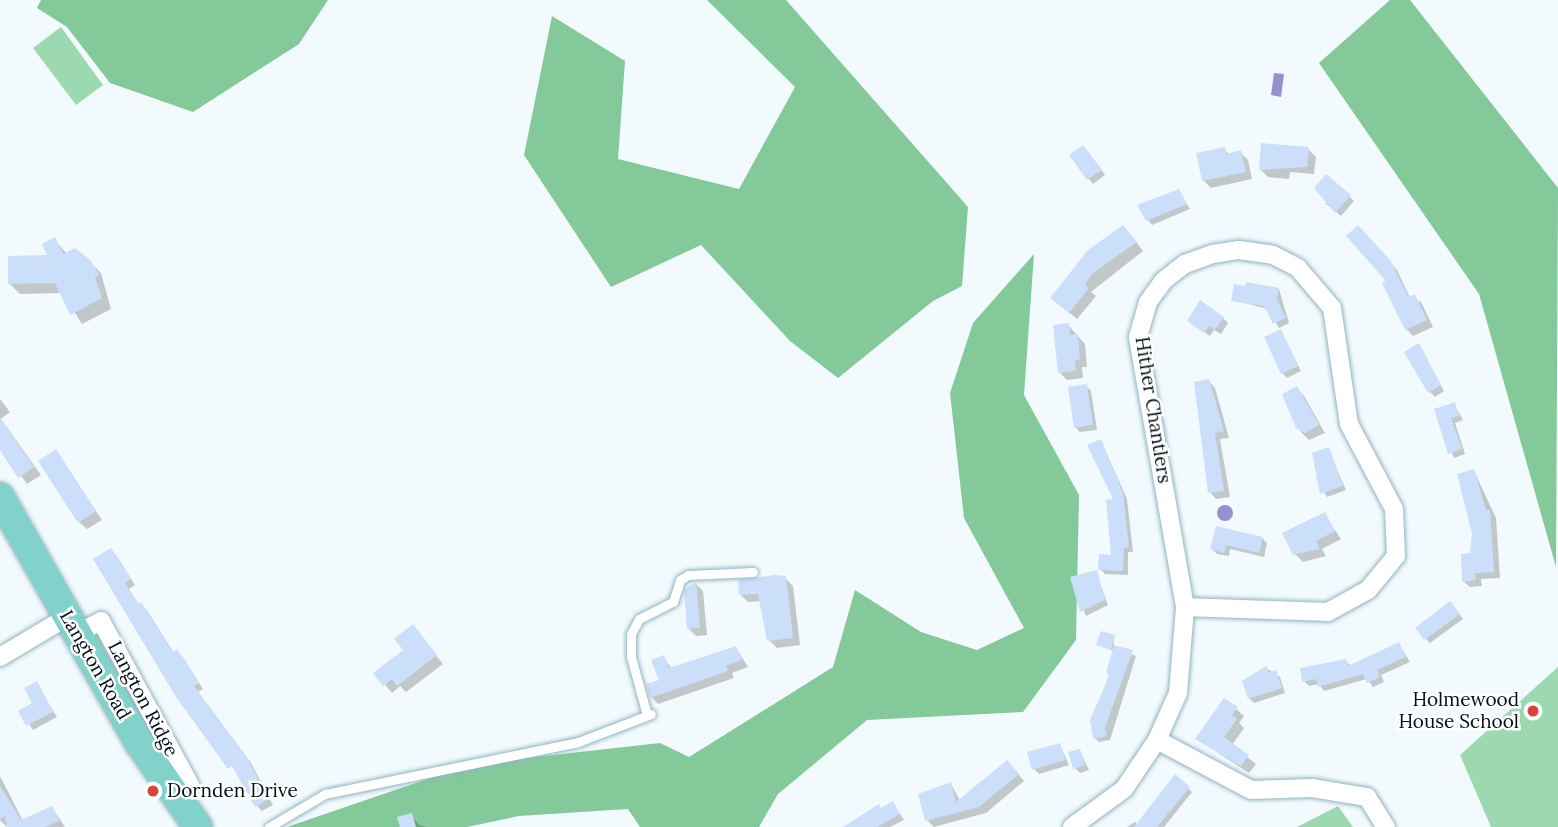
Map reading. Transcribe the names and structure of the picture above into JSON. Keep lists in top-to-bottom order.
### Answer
{
  "streets": {
    "main road": ["Langton Road"],
    "street": ["Hither Chantlers"]
  },
  "places": ["Holmewood House School", "Dornden Drive"]
}
